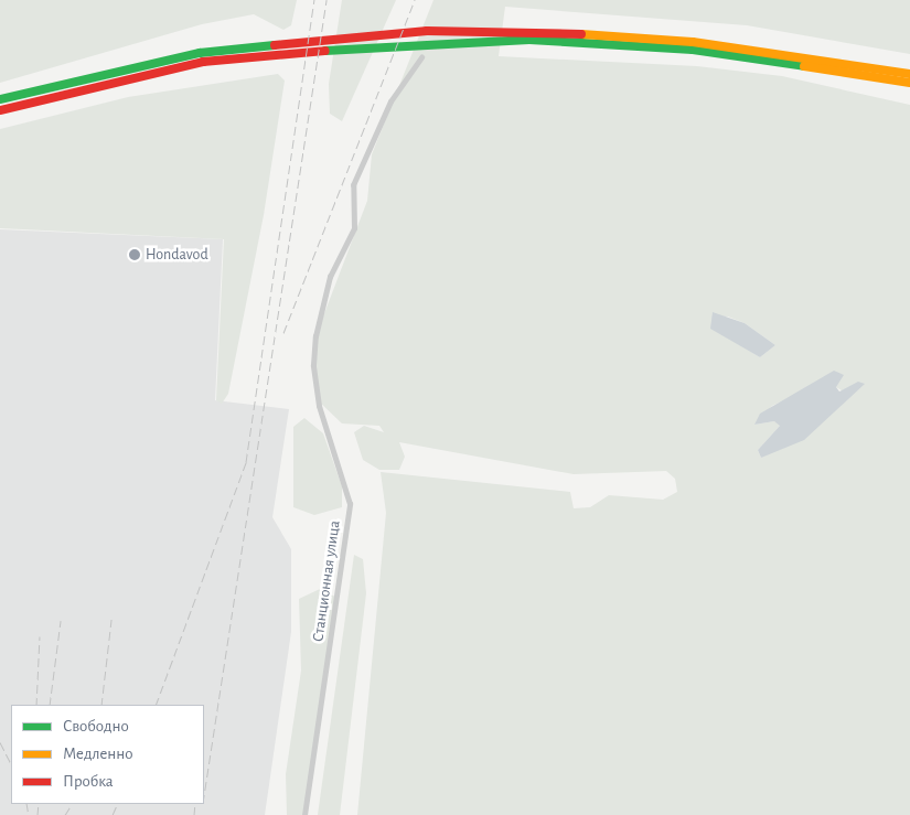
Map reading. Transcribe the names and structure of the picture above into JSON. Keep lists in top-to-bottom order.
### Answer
{
  "streets": {
    "street": ["Станционная улица"]
  },
  "places": ["Hondavod"],
  "legend": ["Свободно", "Медленно", "Пробка"]
}
